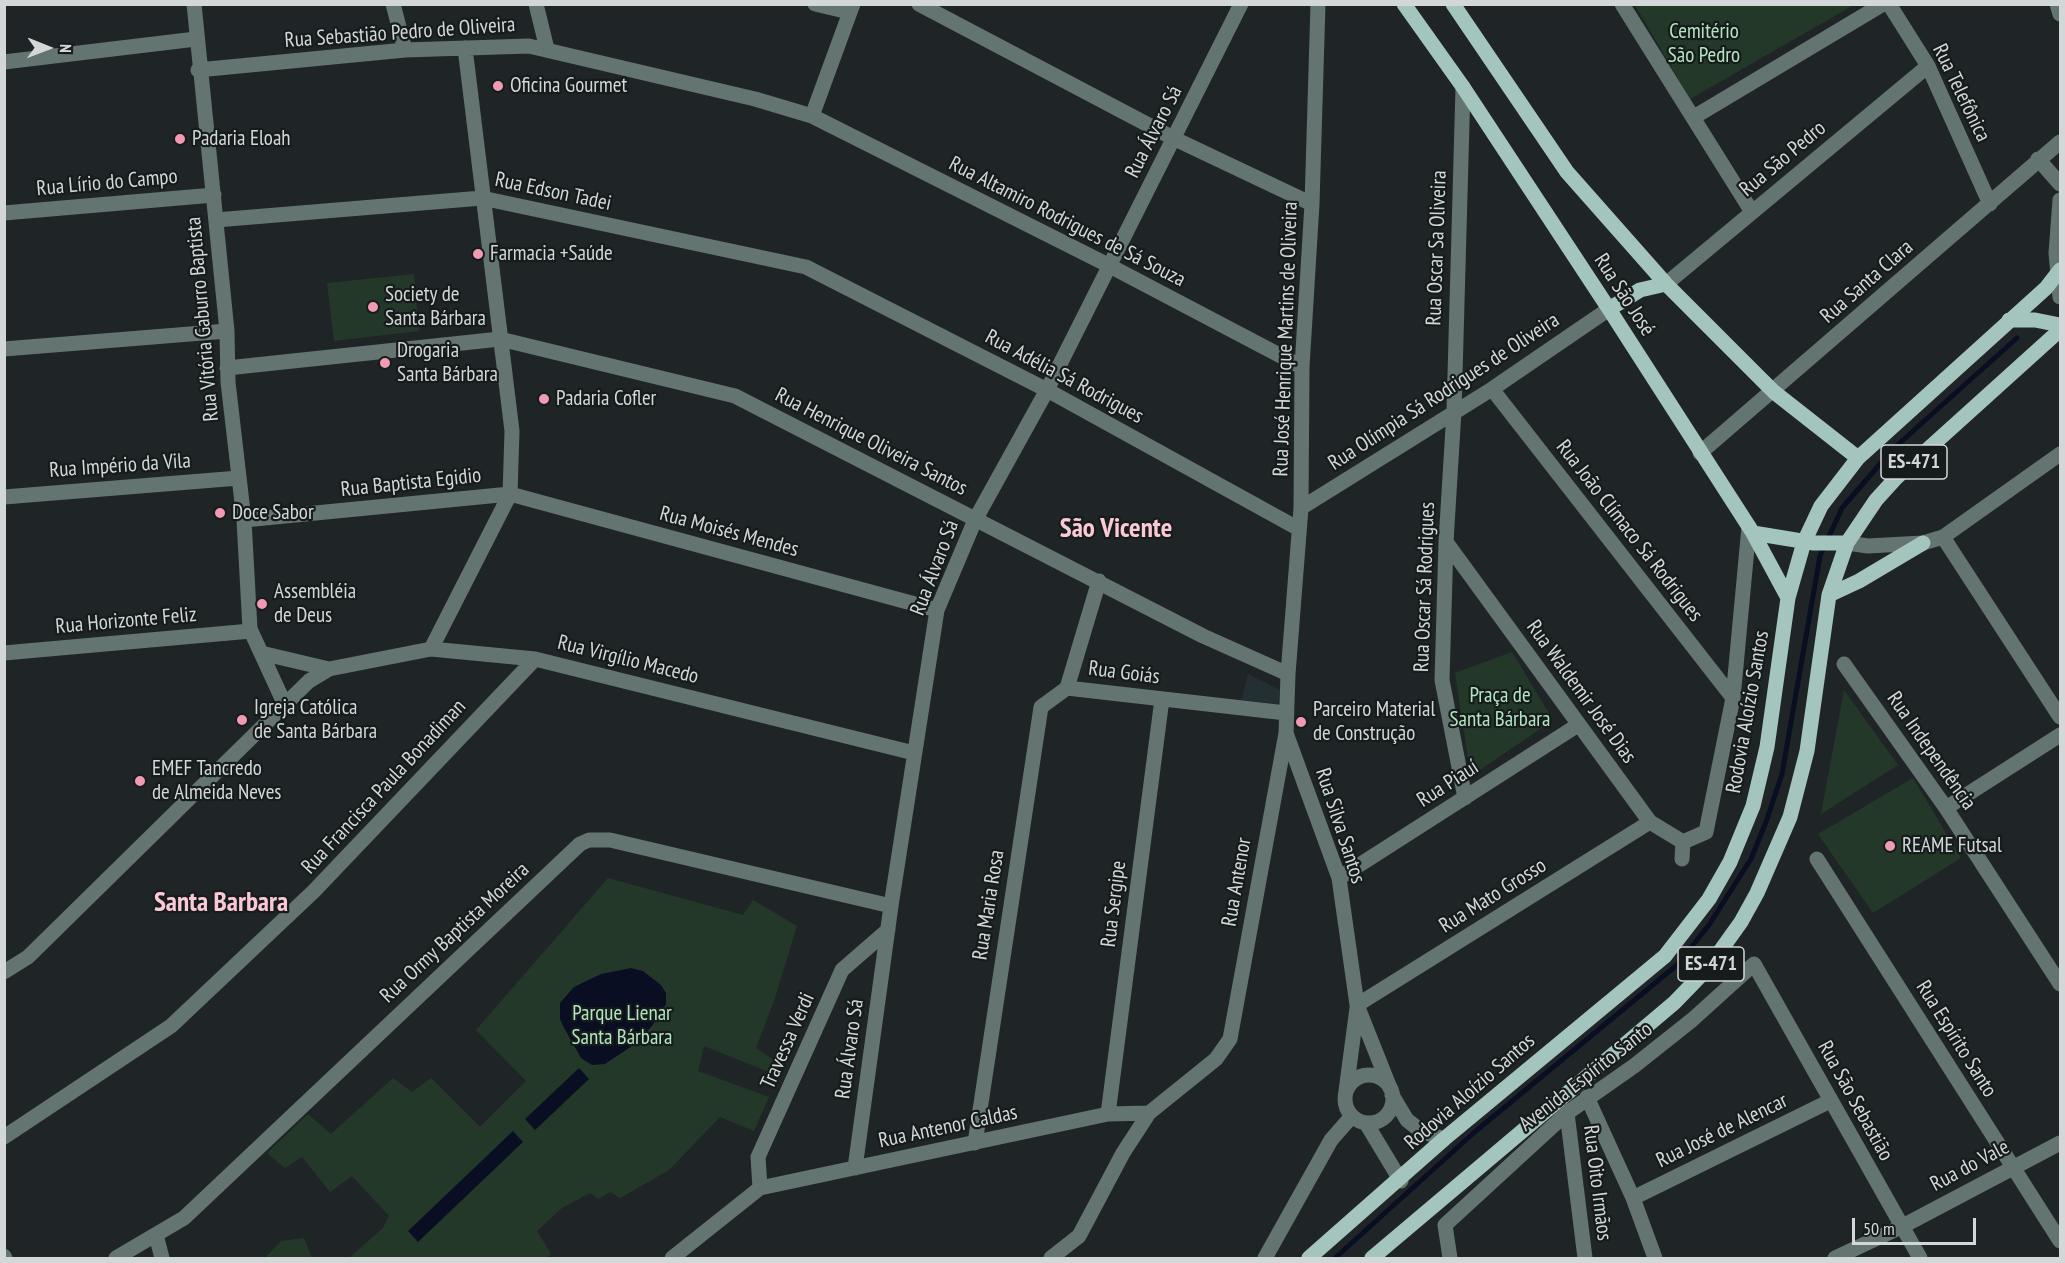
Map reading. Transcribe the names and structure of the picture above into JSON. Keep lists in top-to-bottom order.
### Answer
{
  "streets": {
    "main road": ["Rua São José", "ES-471", "Rodovia Aloízio Santos"],
    "street": [
      "Rua Sebastião Pedro de Oliveira",
      "Rua Telefônica",
      "Rua Álvaro Sá",
      "Rua São Pedro",
      "Rua Lírio do Campo",
      "Rua Edson Tadei",
      "Rua Altamiro Rodrigues de Sá Souza",
      "Rua Oscar Sa Oliveira",
      "Rua Santa Clara",
      "Rua Vitória Gaburro Baptista",
      "Rua José Henrique Martins de Oliveira",
      "Rua Adélia Sá Rodrigues",
      "Rua Olímpia Sá Rodrigues de Oliveira",
      "Rua Henrique Oliveira Santos",
      "Rua Império da Vila",
      "Rua Baptista Egidio",
      "Rua João Clímaco Sá Rodrigues",
      "Rua Moisés Mendes",
      "Rua Oscar Sá Rodrigues",
      "Rua Horizonte Feliz",
      "Rua Virgílio Macedo",
      "Rua Goiás",
      "Rua Waldemir José Dias",
      "Rua Independência",
      "Rua Piauí",
      "Rua Francisca Paula Bonadiman",
      "Rua Silva Santos",
      "Rua Antenor",
      "Rua Mato Grosso",
      "Rua Sergipe",
      "Rua Maria Rosa",
      "Rua Ormy Baptista Moreira",
      "Rua Espírito Santo",
      "Travessa Verdi",
      "Avenida Espírito Santo",
      "Rua São Sebastião",
      "Rua Antenor Caldas",
      "Rua José de Alencar",
      "Rua do Vale",
      "Rua Oito Irmãos"
    ]
  },
  "crossings": [
    ["Rua Sebastião Pedro de Oliveira", "Rua Altamiro Rodrigues de Sá Souza"],
    ["Rua Sebastião Pedro de Oliveira", "Rua Vitória Gaburro Baptista"],
    ["Rua Telefônica", "Rua São Pedro"],
    ["Rua Telefônica", "Rua Santa Clara"],
    ["Rua Álvaro Sá", "Rua Altamiro Rodrigues de Sá Souza"],
    ["Rua Álvaro Sá", "Rua Adélia Sá Rodrigues"],
    ["Rua Álvaro Sá", "Rua Henrique Oliveira Santos"],
    ["Rua Álvaro Sá", "Rua Moisés Mendes"],
    ["Rua Álvaro Sá", "Rua Virgílio Macedo"],
    ["Rua Álvaro Sá", "Rua Ormy Baptista Moreira"],
    ["Rua Álvaro Sá", "Travessa Verdi"],
    ["Rua Álvaro Sá", "Rua Antenor Caldas"],
    ["Rua São Pedro", "Rua São José"],
    ["Rua Lírio do Campo", "Rua Vitória Gaburro Baptista"],
    ["Rua Edson Tadei", "Rua Vitória Gaburro Baptista"],
    ["Rua Edson Tadei", "Rua Adélia Sá Rodrigues"],
    ["Rua Altamiro Rodrigues de Sá Souza", "Rua José Henrique Martins de Oliveira"],
    ["Rua Oscar Sa Oliveira", "Rua São José"],
    ["Rua Oscar Sa Oliveira", "Rua Olímpia Sá Rodrigues de Oliveira"],
    ["Rua Oscar Sa Oliveira", "Rua Oscar Sá Rodrigues"],
    ["Rua Santa Clara", "Rua São José"],
    ["Rua São José", "Rua Olímpia Sá Rodrigues de Oliveira"],
    ["Rua São José", "Rodovia Aloízio Santos"],
    ["Rua Vitória Gaburro Baptista", "Rua Henrique Oliveira Santos"],
    ["Rua Vitória Gaburro Baptista", "Rua Império da Vila"],
    ["Rua Vitória Gaburro Baptista", "Rua Baptista Egidio"],
    ["Rua Vitória Gaburro Baptista", "Rua Horizonte Feliz"],
    ["Rua José Henrique Martins de Oliveira", "Rua Adélia Sá Rodrigues"],
    ["Rua José Henrique Martins de Oliveira", "Rua Olímpia Sá Rodrigues de Oliveira"],
    ["Rua José Henrique Martins de Oliveira", "Rua Henrique Oliveira Santos"],
    ["Rua Olímpia Sá Rodrigues de Oliveira", "Rua João Clímaco Sá Rodrigues"],
    ["Rua Olímpia Sá Rodrigues de Oliveira", "Rua Oscar Sá Rodrigues"],
    ["Rua Henrique Oliveira Santos", "Rua Goiás"],
    ["Rua Baptista Egidio", "Rua Moisés Mendes"],
    ["Rua Oscar Sá Rodrigues", "Rua Waldemir José Dias"],
    ["Rua Oscar Sá Rodrigues", "Rua Piauí"],
    ["Rua Virgílio Macedo", "Rua Francisca Paula Bonadiman"],
    ["Rua Goiás", "Rua Sergipe"],
    ["Rua Goiás", "Rua Maria Rosa"],
    ["Rua Waldemir José Dias", "Rua Piauí"],
    ["Rua Waldemir José Dias", "Rua Mato Grosso"],
    ["Rodovia Aloízio Santos", "Rua Silva Santos"],
    ["Rua Piauí", "Rua Silva Santos"],
    ["Rua Silva Santos", "Rua Antenor"],
    ["Rua Silva Santos", "Rua Mato Grosso"],
    ["Rua Antenor", "Rua Antenor Caldas"],
    ["Rua Sergipe", "Rua Antenor Caldas"],
    ["Rua Maria Rosa", "Rua Antenor Caldas"],
    ["Rua Espírito Santo", "Rua do Vale"],
    ["Travessa Verdi", "Rua Antenor Caldas"],
    ["Avenida Espírito Santo", "Rua São Sebastião"],
    ["Avenida Espírito Santo", "Rua Oito Irmãos"],
    ["Rua São Sebastião", "Rua José de Alencar"],
    ["Rua São Sebastião", "Rua do Vale"]
  ],
  "districts": ["São Vicente", "Santa Barbara"],
  "parks": ["Cemitério São Pedro", "Praça de Santa Bárbara", "Parque Lienar Santa Bárbara"],
  "places": [
    "Oficina Gourmet",
    "Padaria Eloah",
    "Farmacia +Saúde",
    "Society de Santa Bárbara",
    "Drogaria Santa Bárbara",
    "Padaria Cofler",
    "Doce Sabor",
    "Assembléia de Deus",
    "Igreja Católica de Santa Bárbara",
    "Parceiro Material de Construção",
    "EMEF Tancredo de Almeida Neves",
    "REAME Futsal"
  ],
  "scale_bar": "50 m",
  "north": "right"
}
